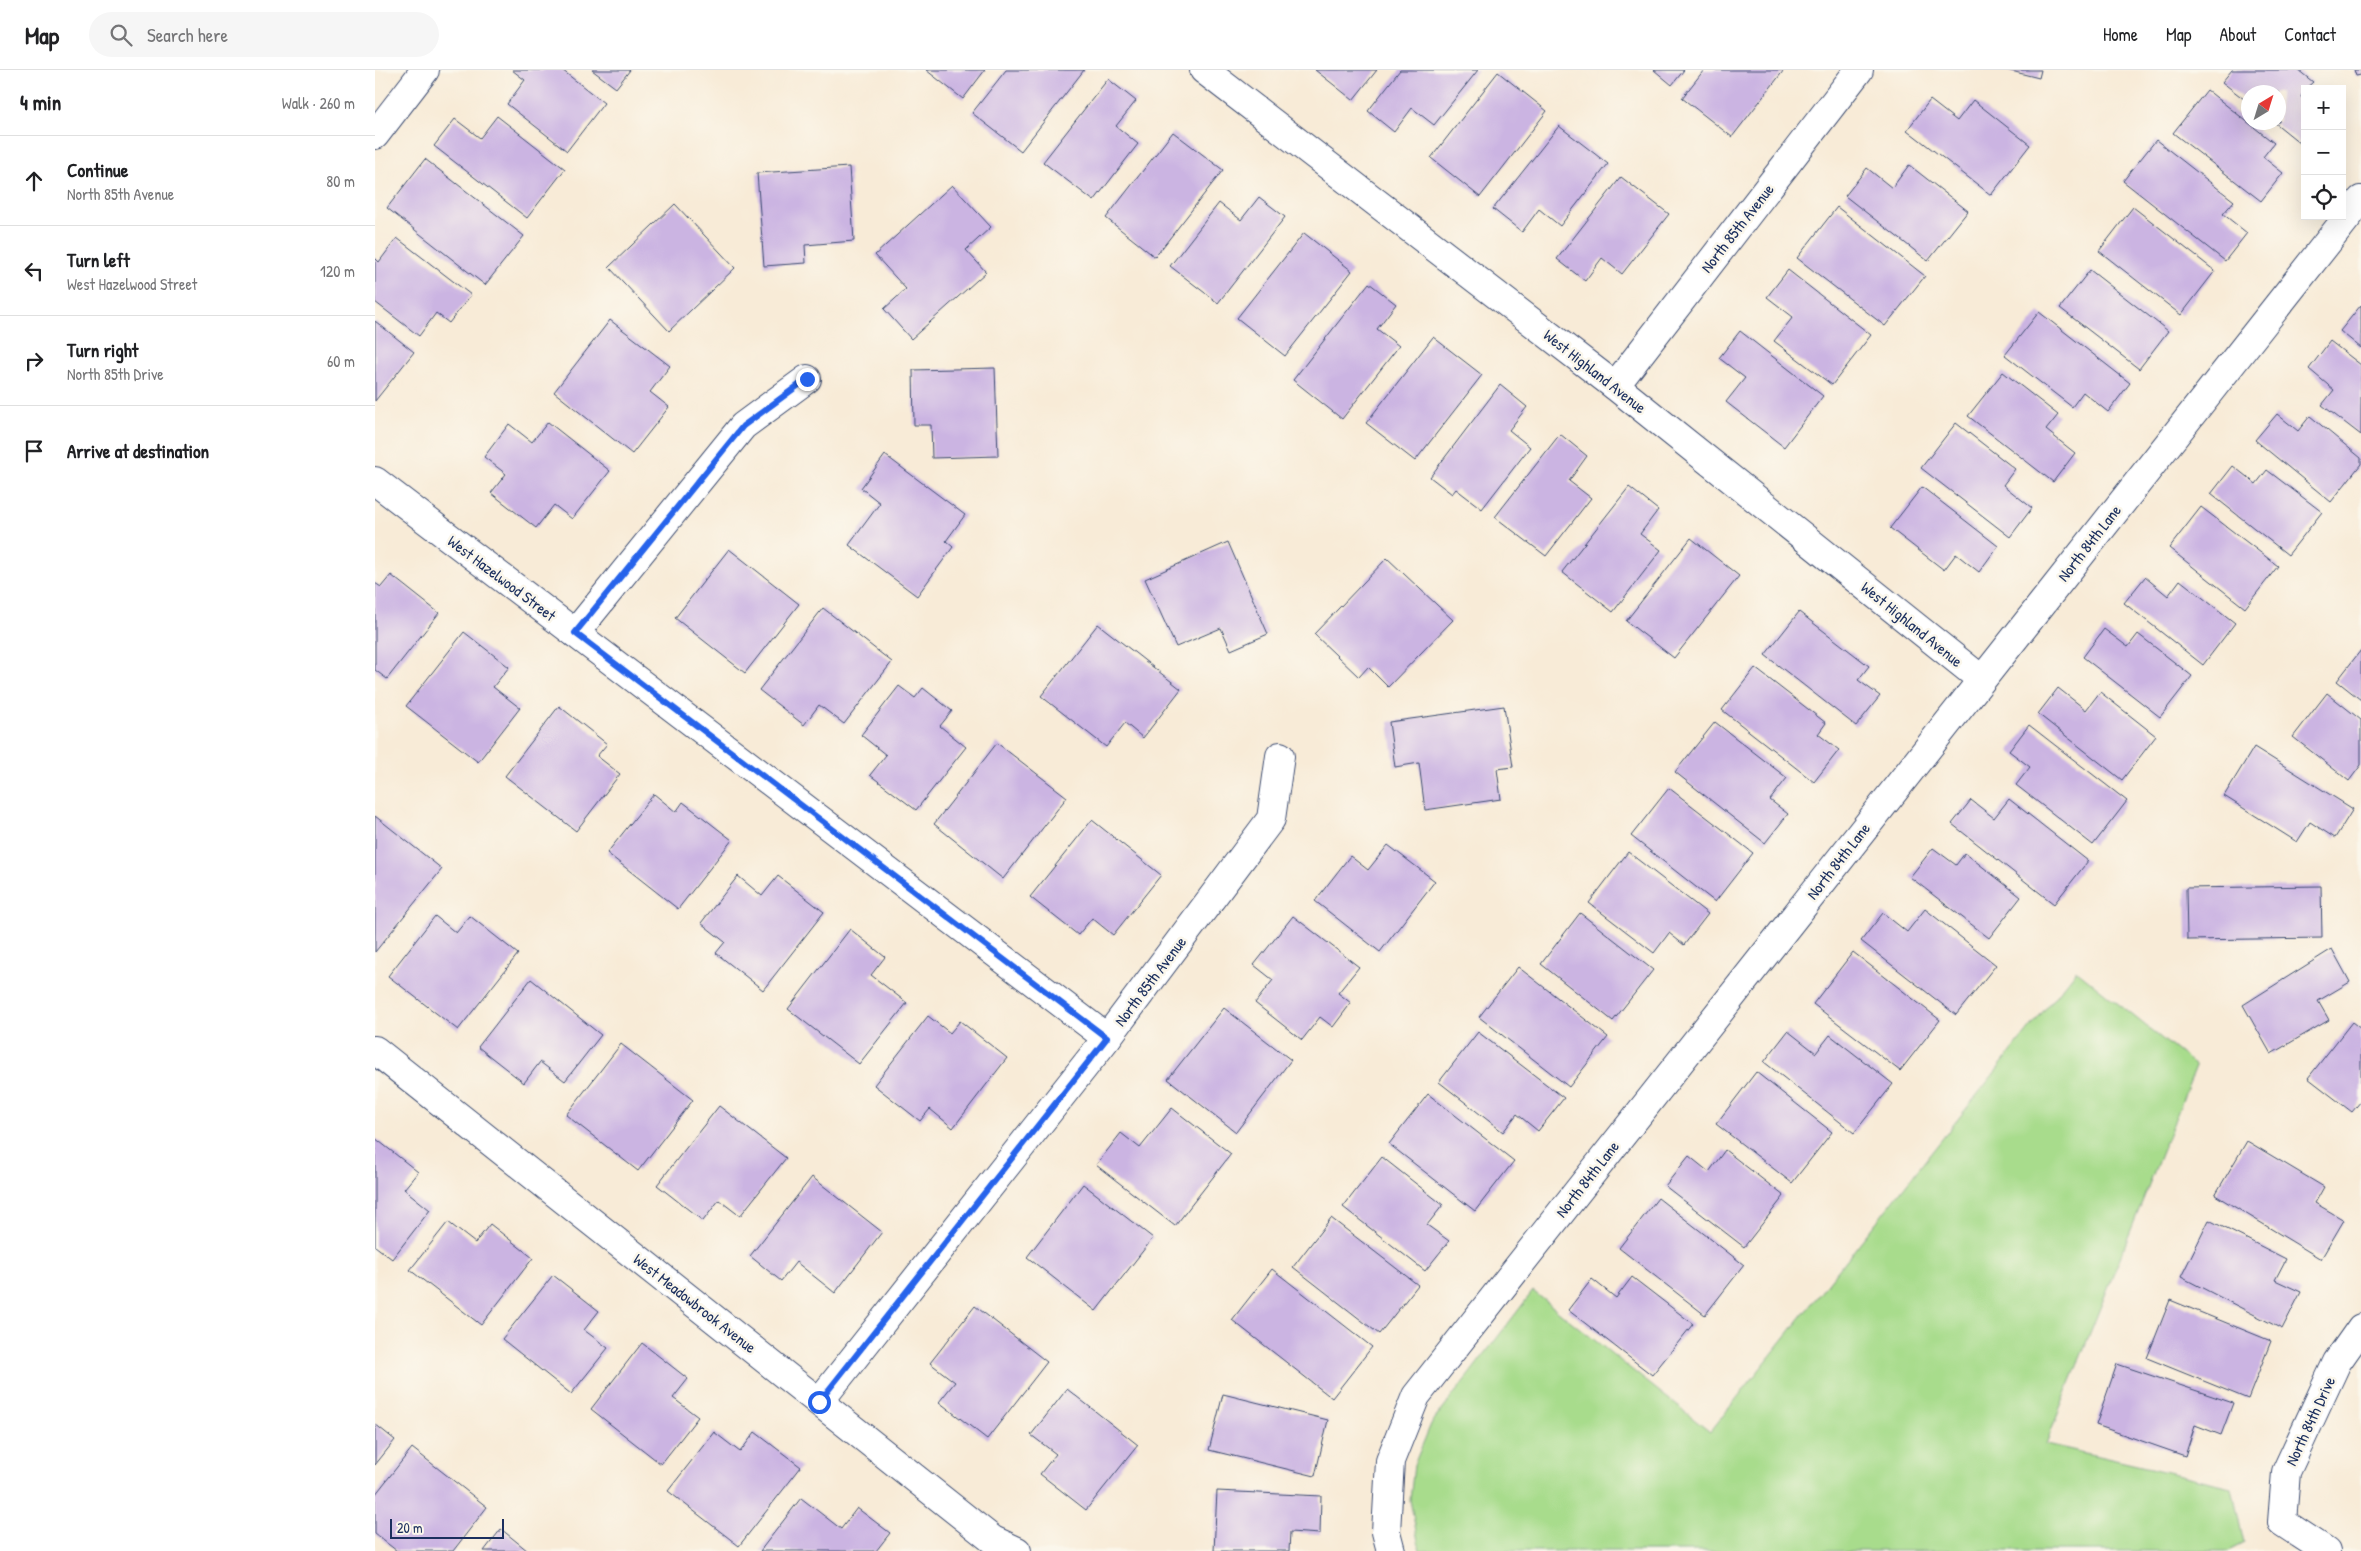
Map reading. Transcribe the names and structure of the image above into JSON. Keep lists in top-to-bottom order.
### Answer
{
  "streets": {
    "street": [
      "North 85th Avenue",
      "West Highland Avenue",
      "North 84th Lane",
      "West Hazelwood Street",
      "West Meadowbrook Avenue",
      "North 84th Drive"
    ]
  },
  "crossings": [
    ["North 85th Avenue", "West Highland Avenue"],
    ["North 85th Avenue", "West Hazelwood Street"],
    ["North 85th Avenue", "West Meadowbrook Avenue"],
    ["West Highland Avenue", "North 84th Lane"]
  ],
  "scale_bar": "20 m",
  "north": "top right",
  "page": {
    "header": "Map",
    "search": "Search here",
    "nav": [
      "Home",
      "Map",
      "About",
      "Contact"
    ],
    "heading": ["4 min", "Walk · 260 m"],
    "map_buttons": ["+", "−"],
    "list": [
      ["Continue", "North 85th Avenue", "80 m"],
      ["Turn left", "West Hazelwood Street", "120 m"],
      ["Turn right", "North 85th Drive", "60 m"],
      "Arrive at destination"
    ],
    "scale": "20 m"
  }
}
